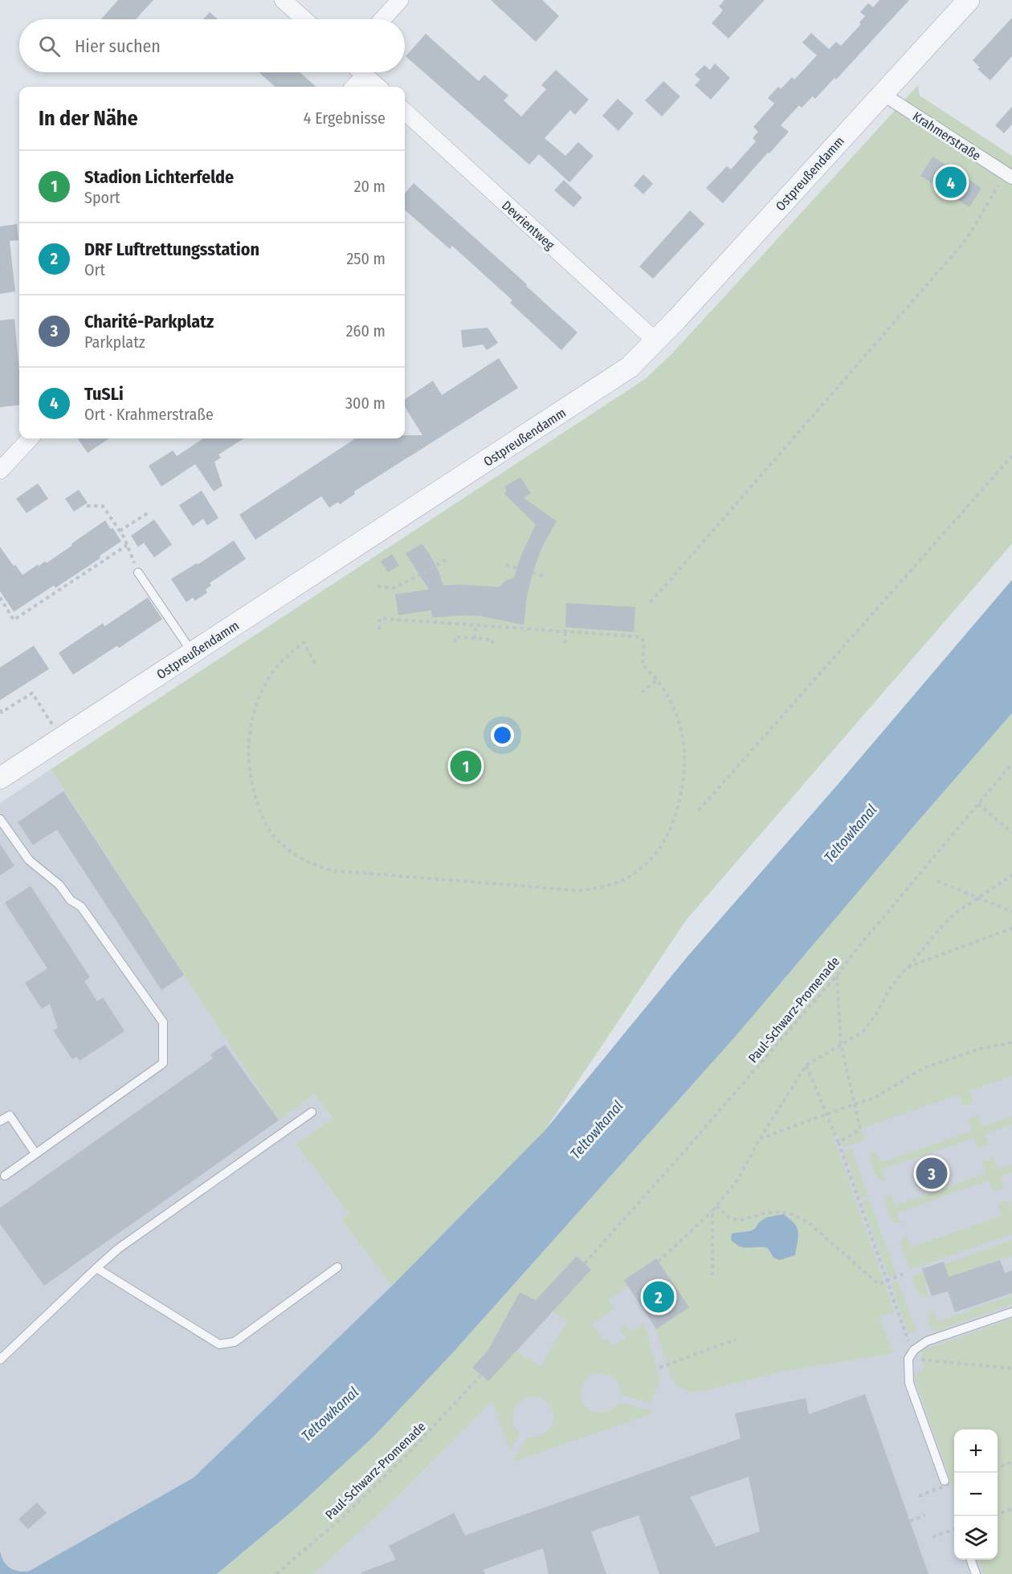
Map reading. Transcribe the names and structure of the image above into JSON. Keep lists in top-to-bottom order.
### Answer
{
  "streets": {
    "street": ["Krahmerstraße", "Ostpreußendamm", "Devrientweg"],
    "path": ["Paul-Schwarz-Promenade"]
  },
  "crossings": [
    ["Krahmerstraße", "Ostpreußendamm"],
    ["Ostpreußendamm", "Devrientweg"]
  ],
  "water": ["Teltowkanal"],
  "page": {
    "search": "Hier suchen",
    "heading": ["In der Nähe", "4 Ergebnisse"],
    "list": [
      {
        "mark": "1",
        "name": "Stadion Lichterfelde",
        "note": "Sport",
        "value": "20 m"
      },
      {
        "mark": "2",
        "name": "DRF Luftrettungsstation",
        "note": "Ort",
        "value": "250 m"
      },
      {
        "mark": "3",
        "name": "Charité-Parkplatz",
        "note": "Parkplatz",
        "value": "260 m"
      },
      {
        "mark": "4",
        "name": "TuSLi",
        "note": "Ort · Krahmerstraße",
        "value": "300 m"
      }
    ],
    "pins": [
      "4",
      "1",
      "3",
      "2"
    ],
    "map_buttons": ["+", "−"]
  }
}
